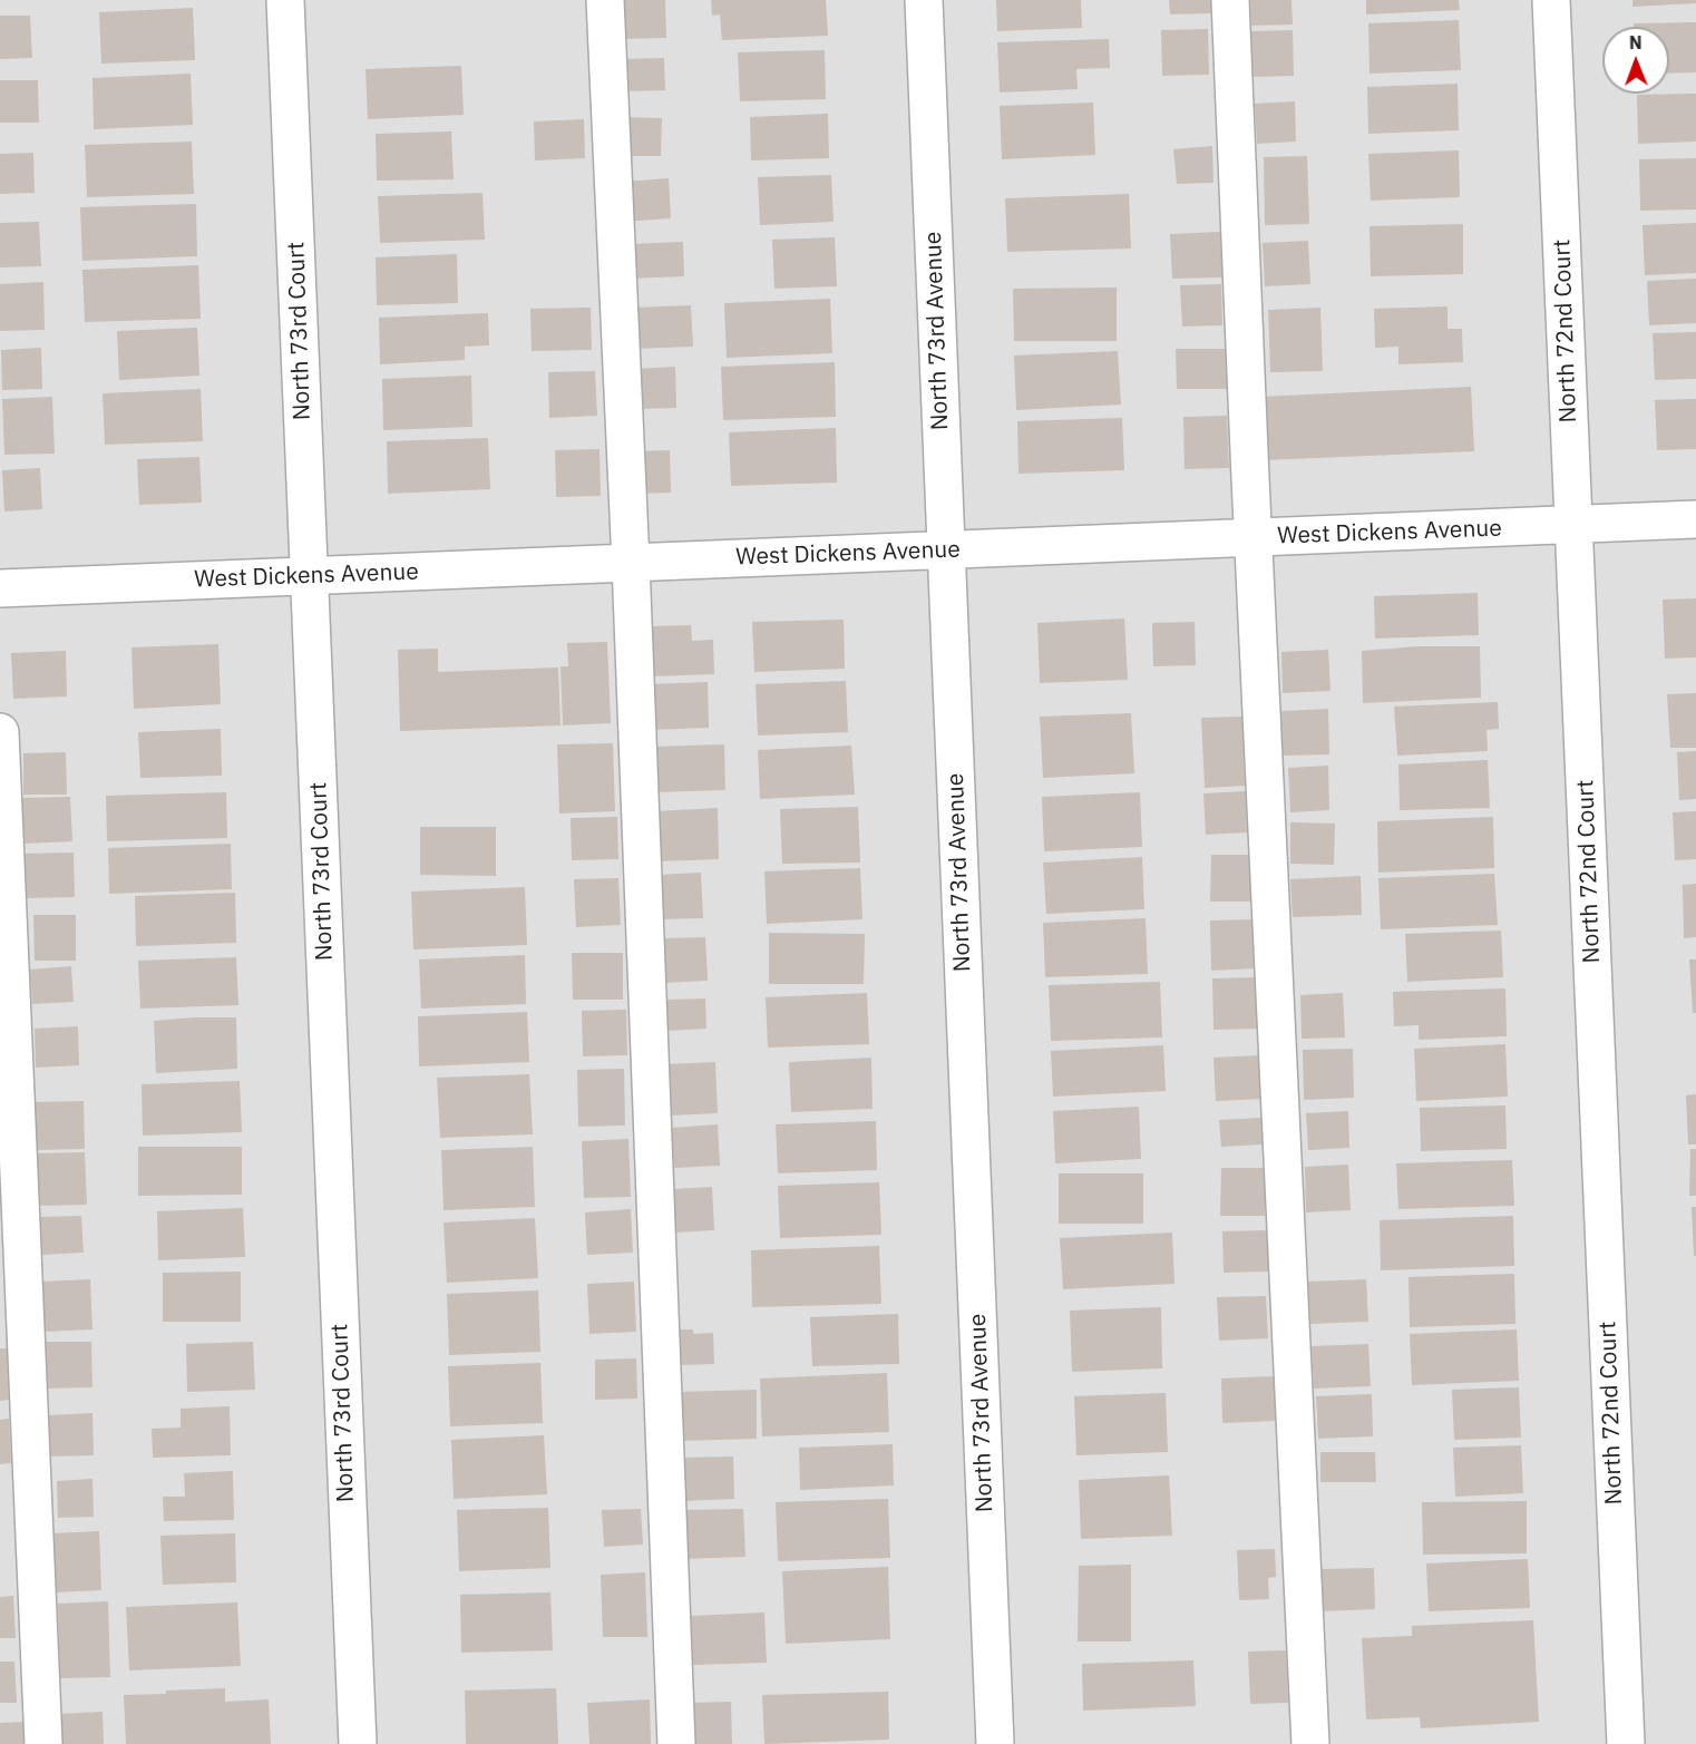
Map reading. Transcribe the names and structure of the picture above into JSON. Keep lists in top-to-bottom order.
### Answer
{
  "streets": {
    "street": [
      "North 73rd Court",
      "North 73rd Avenue",
      "North 72nd Court",
      "West Dickens Avenue"
    ]
  },
  "crossings": [
    ["North 73rd Court", "West Dickens Avenue"],
    ["North 73rd Avenue", "West Dickens Avenue"],
    ["North 72nd Court", "West Dickens Avenue"]
  ],
  "north": "top"
}
